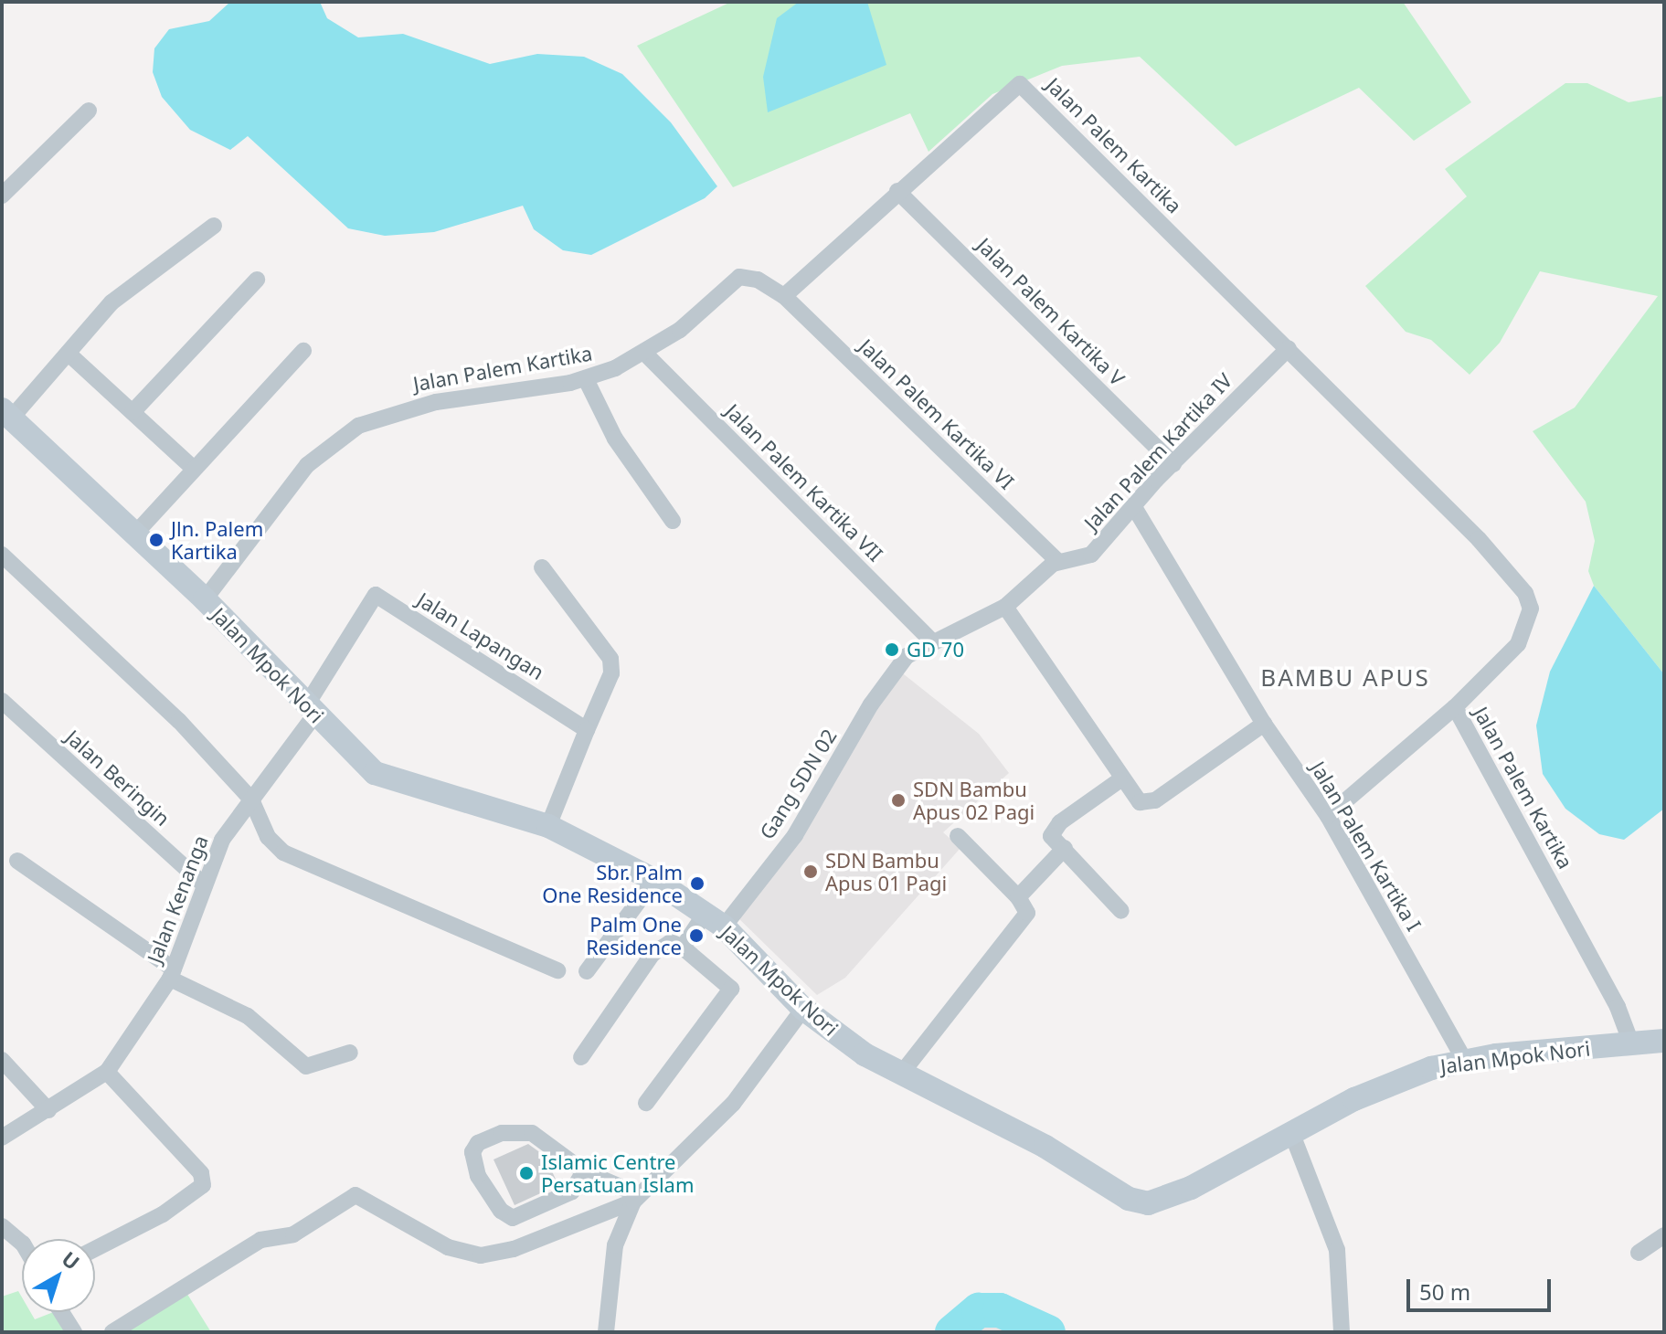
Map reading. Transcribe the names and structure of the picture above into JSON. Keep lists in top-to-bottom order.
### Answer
{
  "streets": {
    "main road": ["Jalan Mpok Nori"],
    "street": [
      "Jalan Palem Kartika",
      "Jalan Palem Kartika V",
      "Jalan Palem Kartika VI",
      "Jalan Palem Kartika IV",
      "Jalan Palem Kartika VII",
      "Jalan Lapangan",
      "Jalan Beringin",
      "Gang SDN 02",
      "Jalan Palem Kartika I",
      "Jalan Kenanga"
    ]
  },
  "crossings": [
    ["Jalan Palem Kartika", "Jalan Palem Kartika V"],
    ["Jalan Palem Kartika", "Jalan Palem Kartika VI"],
    ["Jalan Palem Kartika", "Jalan Palem Kartika IV"],
    ["Jalan Palem Kartika", "Jalan Palem Kartika VII"],
    ["Jalan Palem Kartika", "Jalan Mpok Nori"],
    ["Jalan Palem Kartika V", "Jalan Palem Kartika IV"],
    ["Jalan Palem Kartika VI", "Jalan Palem Kartika IV"],
    ["Jalan Palem Kartika IV", "Jalan Palem Kartika VII"],
    ["Jalan Palem Kartika IV", "Gang SDN 02"],
    ["Jalan Palem Kartika IV", "Jalan Palem Kartika I"],
    ["Jalan Lapangan", "Jalan Mpok Nori"],
    ["Jalan Lapangan", "Jalan Kenanga"],
    ["Jalan Mpok Nori", "Gang SDN 02"],
    ["Jalan Mpok Nori", "Jalan Palem Kartika I"],
    ["Jalan Mpok Nori", "Jalan Kenanga"],
    ["Jalan Beringin", "Jalan Kenanga"]
  ],
  "districts": ["BAMBU APUS"],
  "places": [
    "Jln. Palem Kartika",
    "GD 70",
    "SDN Bambu Apus 02 Pagi",
    "SDN Bambu Apus 01 Pagi",
    "Sbr. Palm One Residence",
    "Palm One Residence",
    "Islamic Centre Persatuan Islam"
  ],
  "scale_bar": "50 m",
  "north": "top right"
}
